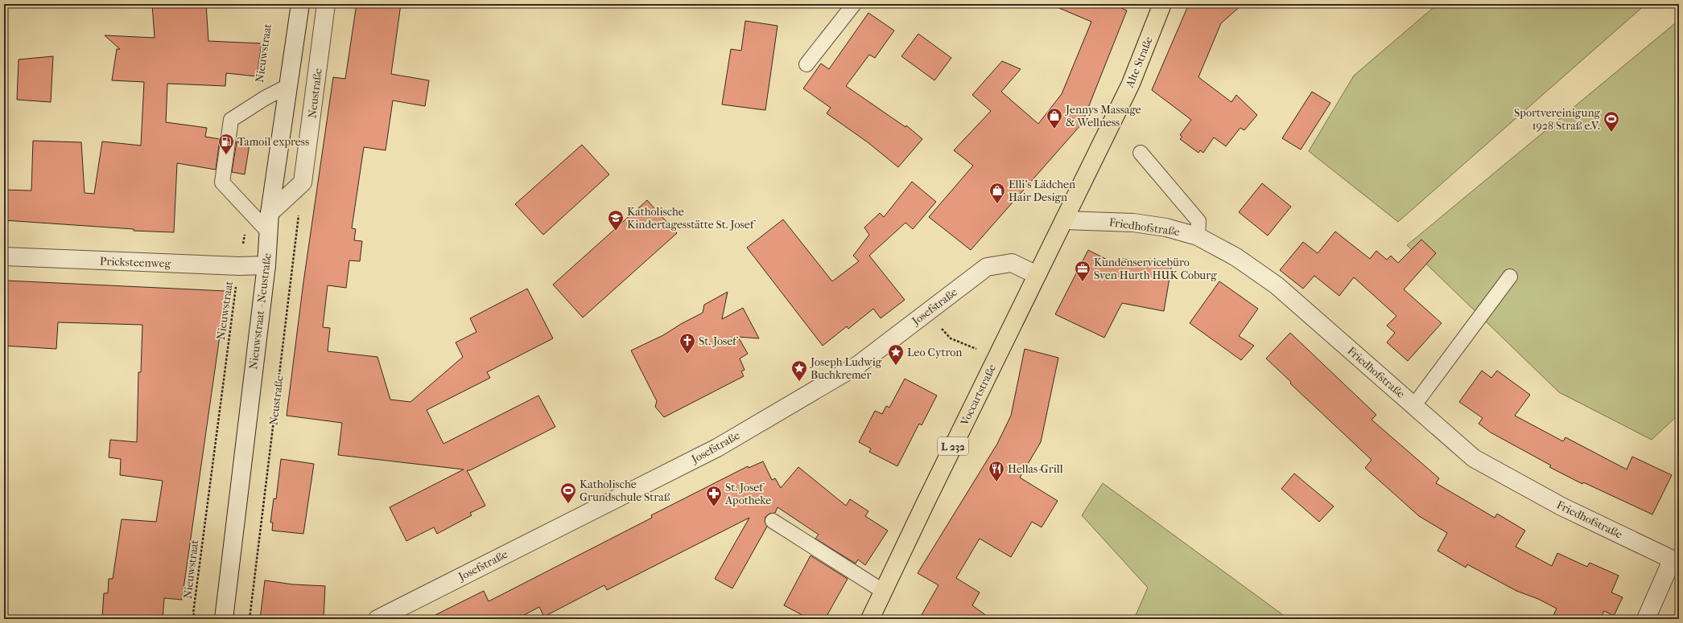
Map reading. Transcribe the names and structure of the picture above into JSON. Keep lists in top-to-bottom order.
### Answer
{
  "streets": {
    "main road": ["Alte Straße", "Voccartstraße", "L 232"],
    "street": [
      "Neustraße",
      "Friedhofstraße",
      "Pricksteenweg",
      "Josefstraße",
      "Nieuwstraat - Neustraße"
    ],
    "path": ["Nieuwstraat"]
  },
  "crossings": [
    ["Nieuwstraat", "Pricksteenweg"],
    ["Alte Straße", "Friedhofstraße"],
    ["Alte Straße", "Josefstraße"],
    ["Alte Straße", "Voccartstraße"],
    ["Pricksteenweg", "Nieuwstraat - Neustraße"],
    ["Josefstraße", "Voccartstraße"]
  ],
  "places": {
    "shop": ["Jennys Massage & Wellness", "Elli's Lädchen Hair Design"],
    "sports": ["Sportvereinigung 1928 Straß e.V.", "Katholische Grundschule Straß"],
    "fuel station": ["Tamoil express"],
    "school or university": ["Katholische Kindertagesstätte St. Josef"],
    "office": ["Kundenservicebüro Sven Hurth HUK Coburg"],
    "church": ["St. Josef"],
    "place": ["Leo Cytron", "Joseph Ludwig Buchkremer"],
    "restaurant": ["Hellas-Grill"],
    "pharmacy": ["St. Josef Apotheke"]
  }
}
